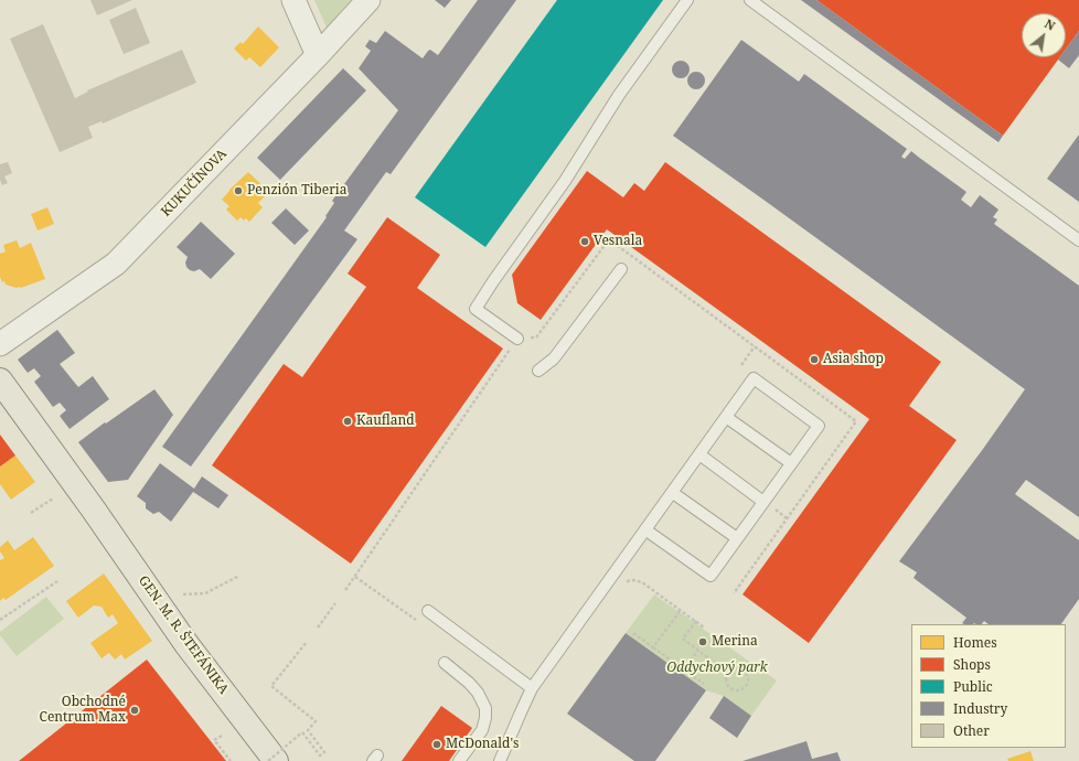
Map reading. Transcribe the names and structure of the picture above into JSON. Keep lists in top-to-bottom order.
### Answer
{
  "streets": {
    "main road": ["GEN. M. R. ŠTEFÁNIKA"],
    "street": ["KUKUČÍNOVA"]
  },
  "parks": ["Oddychový park"],
  "places": [
    "Penzión Tiberia",
    "Vesnala",
    "Asia shop",
    "Kaufland",
    "Merina",
    "Obchodné Centrum Max",
    "McDonald's"
  ],
  "legend": [
    "Homes",
    "Shops",
    "Public",
    "Industry",
    "Other"
  ],
  "north": "top right"
}
